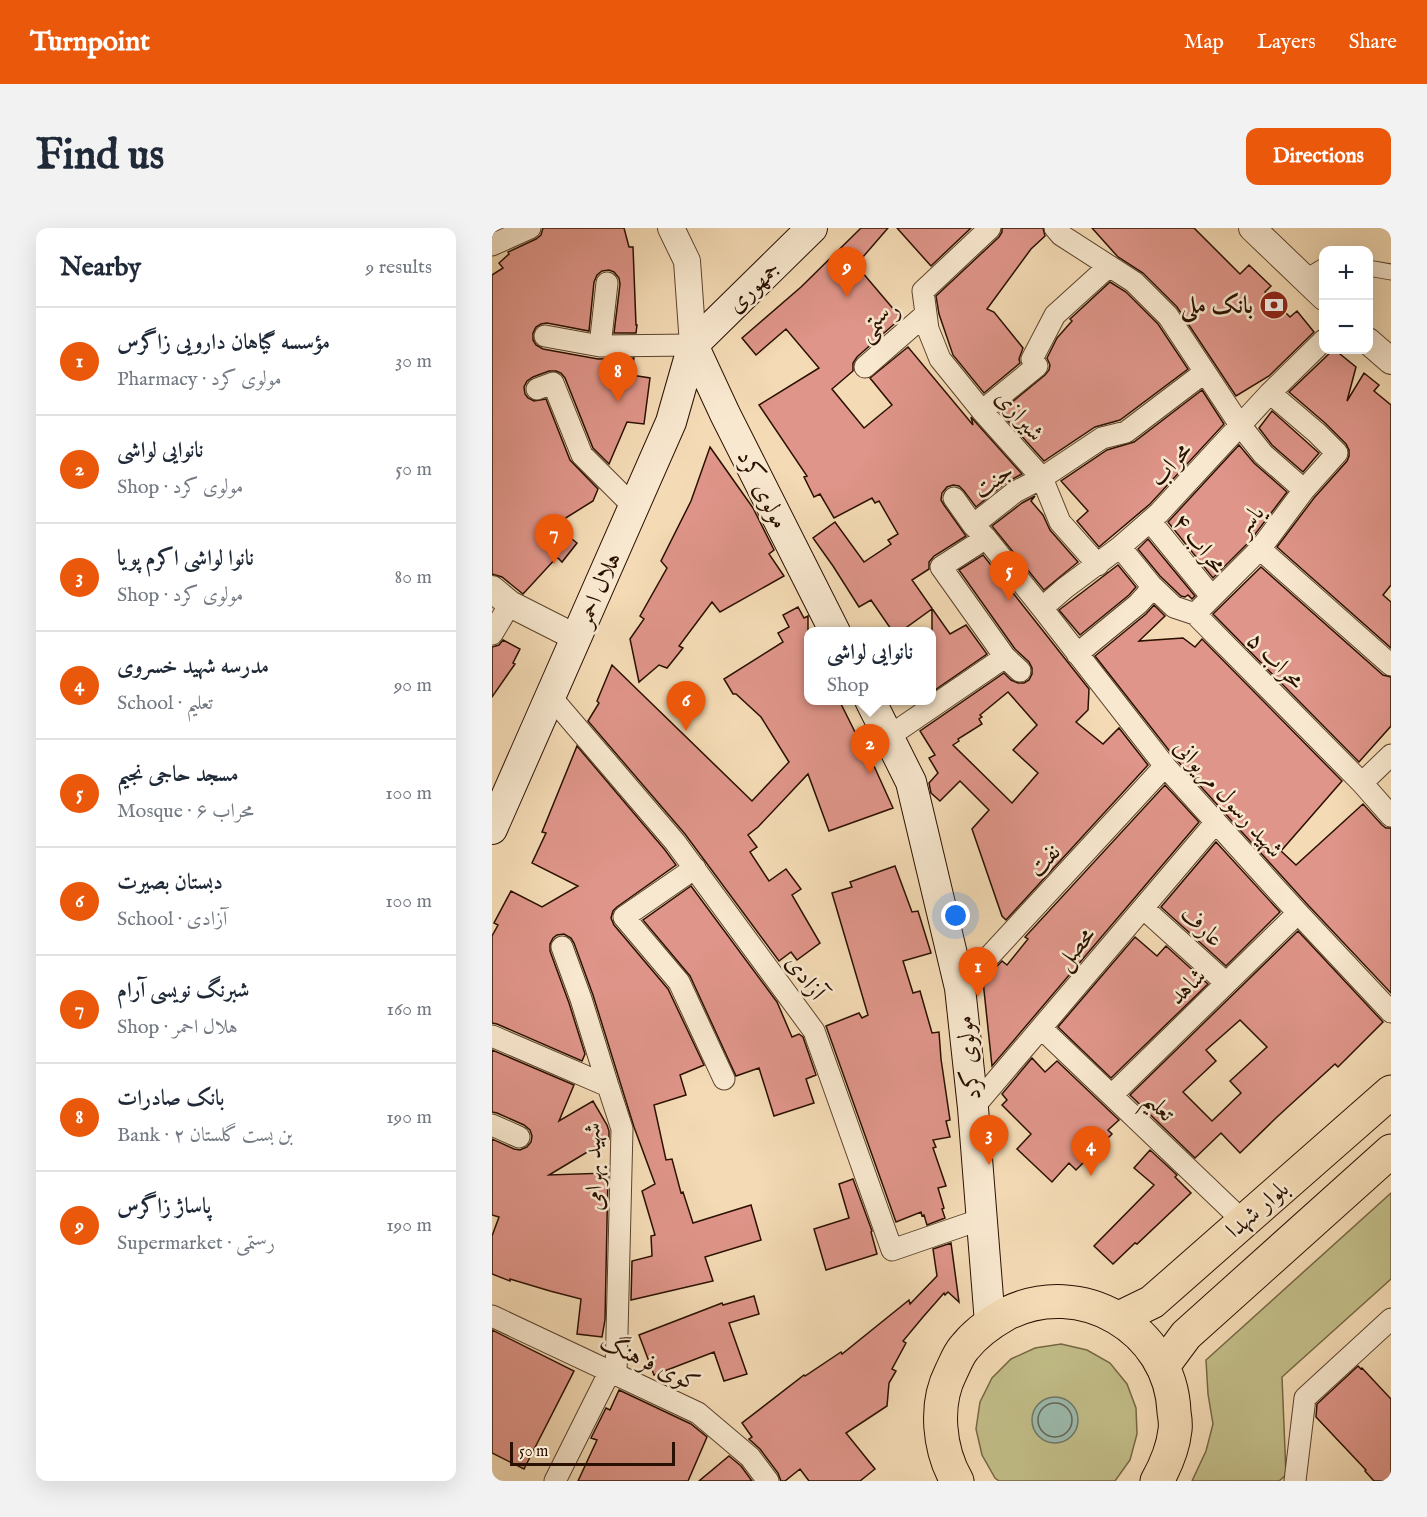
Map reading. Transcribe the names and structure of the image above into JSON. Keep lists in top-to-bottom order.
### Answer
{
  "streets": {
    "main road": [
      "جمهوری",
      "مولوی کرد",
      "هلال احمر",
      "بلوار شهدا"
    ],
    "street": [
      "رستمی",
      "شیرازی",
      "محراب",
      "جنت",
      "یاسر",
      "محراب ۴",
      "محراب ۵",
      "شهید رسول مریوانی",
      "نفت",
      "عارف",
      "محصل",
      "آزادی",
      "شاهد",
      "تعلیم",
      "شهید بهرامی",
      "کوی فرهنگ"
    ]
  },
  "crossings": [
    ["جمهوری", "مولوی کرد"],
    ["جمهوری", "هلال احمر"],
    ["رستمی", "شیرازی"],
    ["شیرازی", "محراب"],
    ["شیرازی", "جنت"],
    ["محراب", "یاسر"],
    ["محراب", "محراب ۴"],
    ["محراب", "محراب ۵"],
    ["محراب", "شهید رسول مریوانی"],
    ["جنت", "مولوی کرد"],
    ["جنت", "شهید رسول مریوانی"],
    ["مولوی کرد", "هلال احمر"],
    ["مولوی کرد", "نفت"],
    ["مولوی کرد", "محصل"],
    ["مولوی کرد", "آزادی"],
    ["یاسر", "محراب ۴"],
    ["یاسر", "محراب ۵"],
    ["هلال احمر", "آزادی"],
    ["شهید رسول مریوانی", "نفت"],
    ["شهید رسول مریوانی", "محصل"],
    ["شهید رسول مریوانی", "شاهد"],
    ["عارف", "محصل"],
    ["عارف", "شاهد"],
    ["محصل", "تعلیم"],
    ["شاهد", "تعلیم"],
    ["تعلیم", "بلوار شهدا"],
    ["شهید بهرامی", "کوی فرهنگ"]
  ],
  "places": {
    "bank": ["بانک ملی"]
  },
  "scale_bar": "50 m",
  "page": {
    "header": "Turnpoint",
    "nav": ["Map", "Layers", "Share"],
    "buttons": "Directions",
    "title": "Find us",
    "heading": ["Nearby", "9 results"],
    "map_buttons": ["+", "−"],
    "pins": [
      "9",
      "8",
      "7",
      "5",
      "6",
      "2",
      "1",
      "3",
      "4"
    ],
    "list": [
      {
        "mark": "1",
        "name": "مؤسسه گیاهان دارویی زاگرس",
        "note": "Pharmacy · مولوی کرد",
        "value": "30 m"
      },
      {
        "mark": "2",
        "name": "نانوایی لواشی",
        "note": "Shop · مولوی کرد",
        "value": "50 m"
      },
      {
        "mark": "3",
        "name": "نانوا لواشی اکرم پویا",
        "note": "Shop · مولوی کرد",
        "value": "80 m"
      },
      {
        "mark": "4",
        "name": "مدرسه شهید خسروی",
        "note": "School · تعلیم",
        "value": "90 m"
      },
      {
        "mark": "5",
        "name": "مسجد حاجی نجیم",
        "note": "Mosque · محراب ۶",
        "value": "100 m"
      },
      {
        "mark": "6",
        "name": "دبستان بصیرت",
        "note": "School · آزادی",
        "value": "100 m"
      },
      {
        "mark": "7",
        "name": "شبرنگ نویسی آرام",
        "note": "Shop · هلال احمر",
        "value": "160 m"
      },
      {
        "mark": "8",
        "name": "بانک صادرات",
        "note": "Bank · بن بست گلستان ۲",
        "value": "190 m"
      },
      {
        "mark": "9",
        "name": "پاساژ زاگرس",
        "note": "Supermarket · رستمی",
        "value": "190 m"
      }
    ],
    "popup": ["نانوایی لواشی", "Shop"],
    "scale": "50 m"
  }
}
